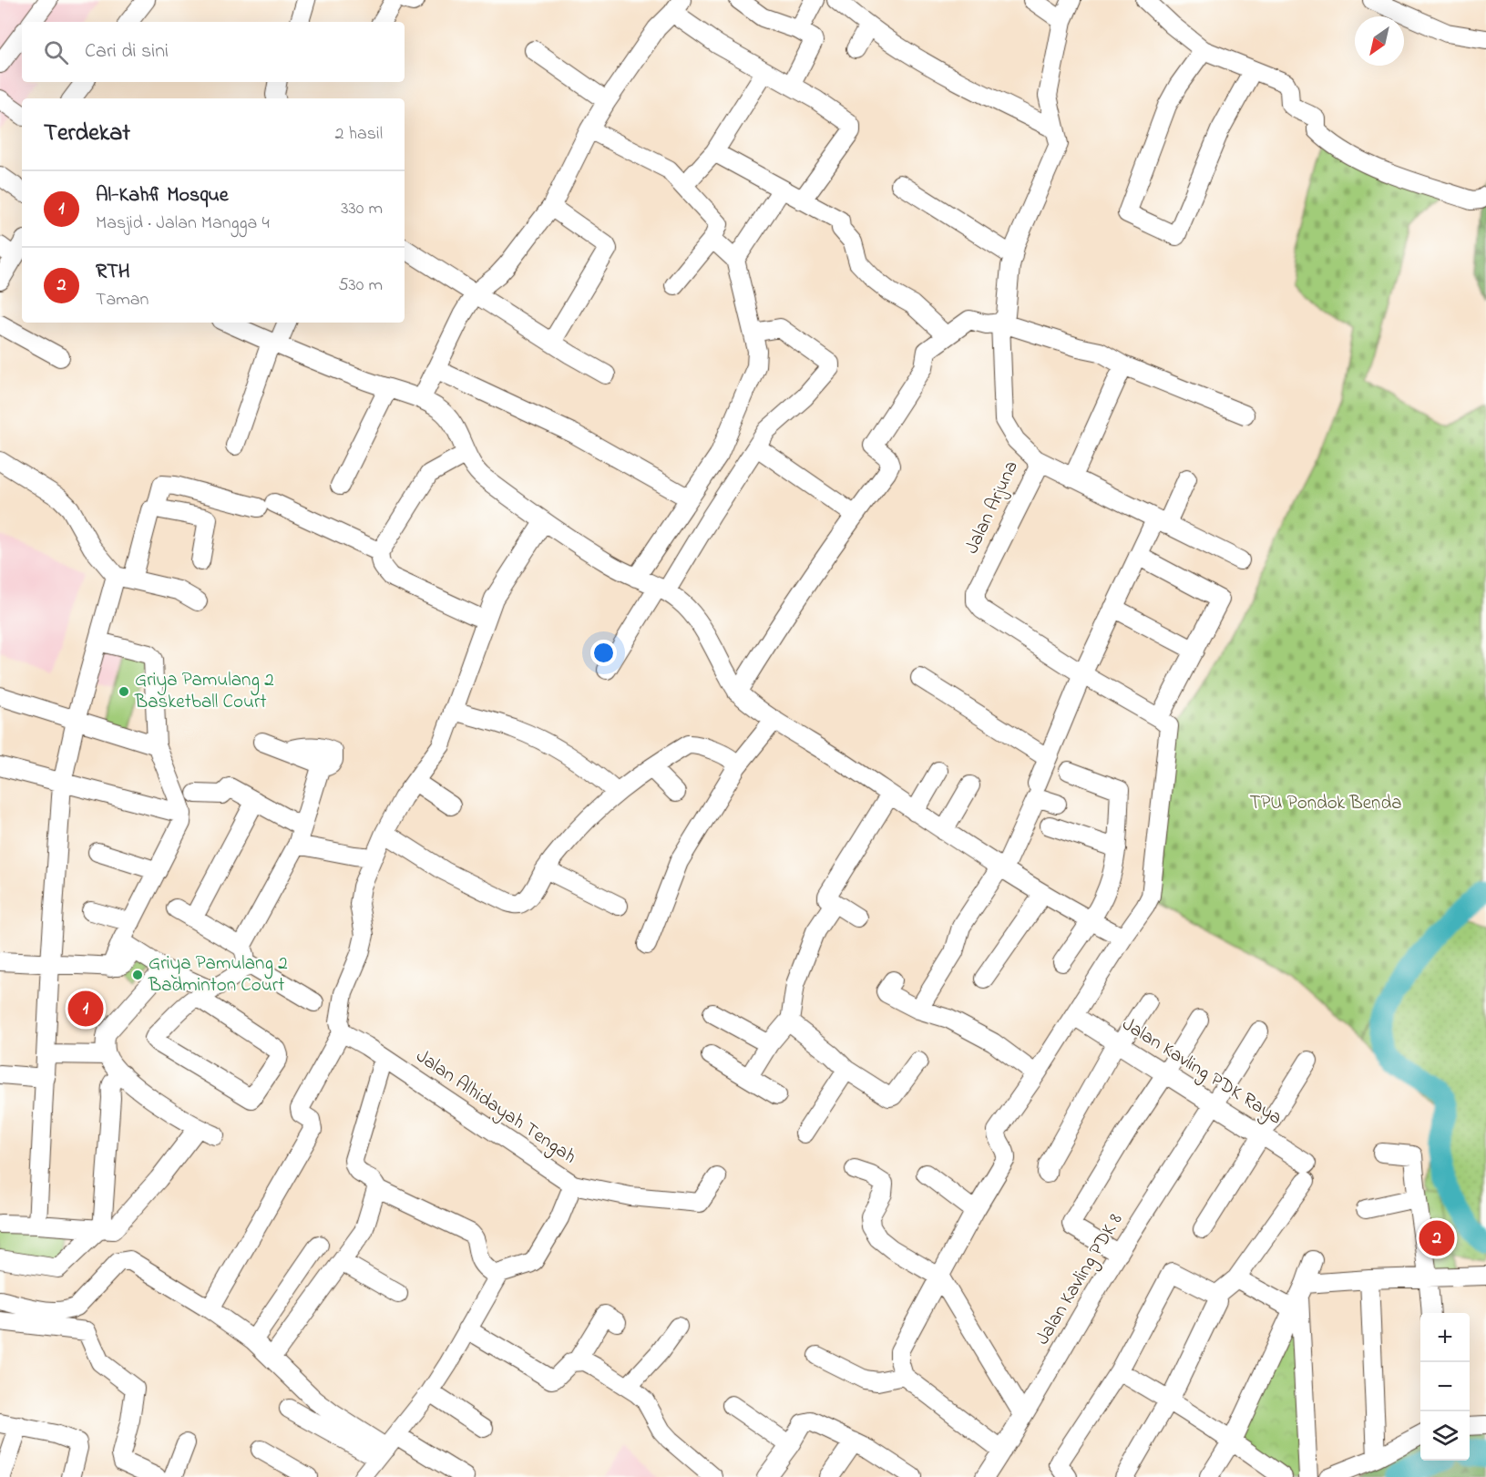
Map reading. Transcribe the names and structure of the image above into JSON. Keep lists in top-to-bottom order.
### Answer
{
  "streets": {
    "street": [
      "Jalan Arjuna",
      "Jalan Kavling PDK Raya",
      "Jalan Alhidayah Tengah",
      "Jalan Kavling PDK 8"
    ]
  },
  "crossings": [
    ["Jalan Kavling PDK Raya", "Jalan Kavling PDK 8"]
  ],
  "parks": ["TPU Pondok Benda"],
  "places": ["Griya Pamulang 2 Basketball Court", "Griya Pamulang 2 Badminton Court"],
  "north": "bottom left",
  "page": {
    "search": "Cari di sini",
    "heading": ["Terdekat", "2 hasil"],
    "list": [
      {
        "mark": "1",
        "name": "Al-Kahfi Mosque",
        "note": "Masjid · Jalan Mangga 4",
        "value": "330 m"
      },
      {
        "mark": "2",
        "name": "RTH",
        "note": "Taman",
        "value": "530 m"
      }
    ],
    "pins": ["1", "2"],
    "map_buttons": ["+", "−"]
  }
}
